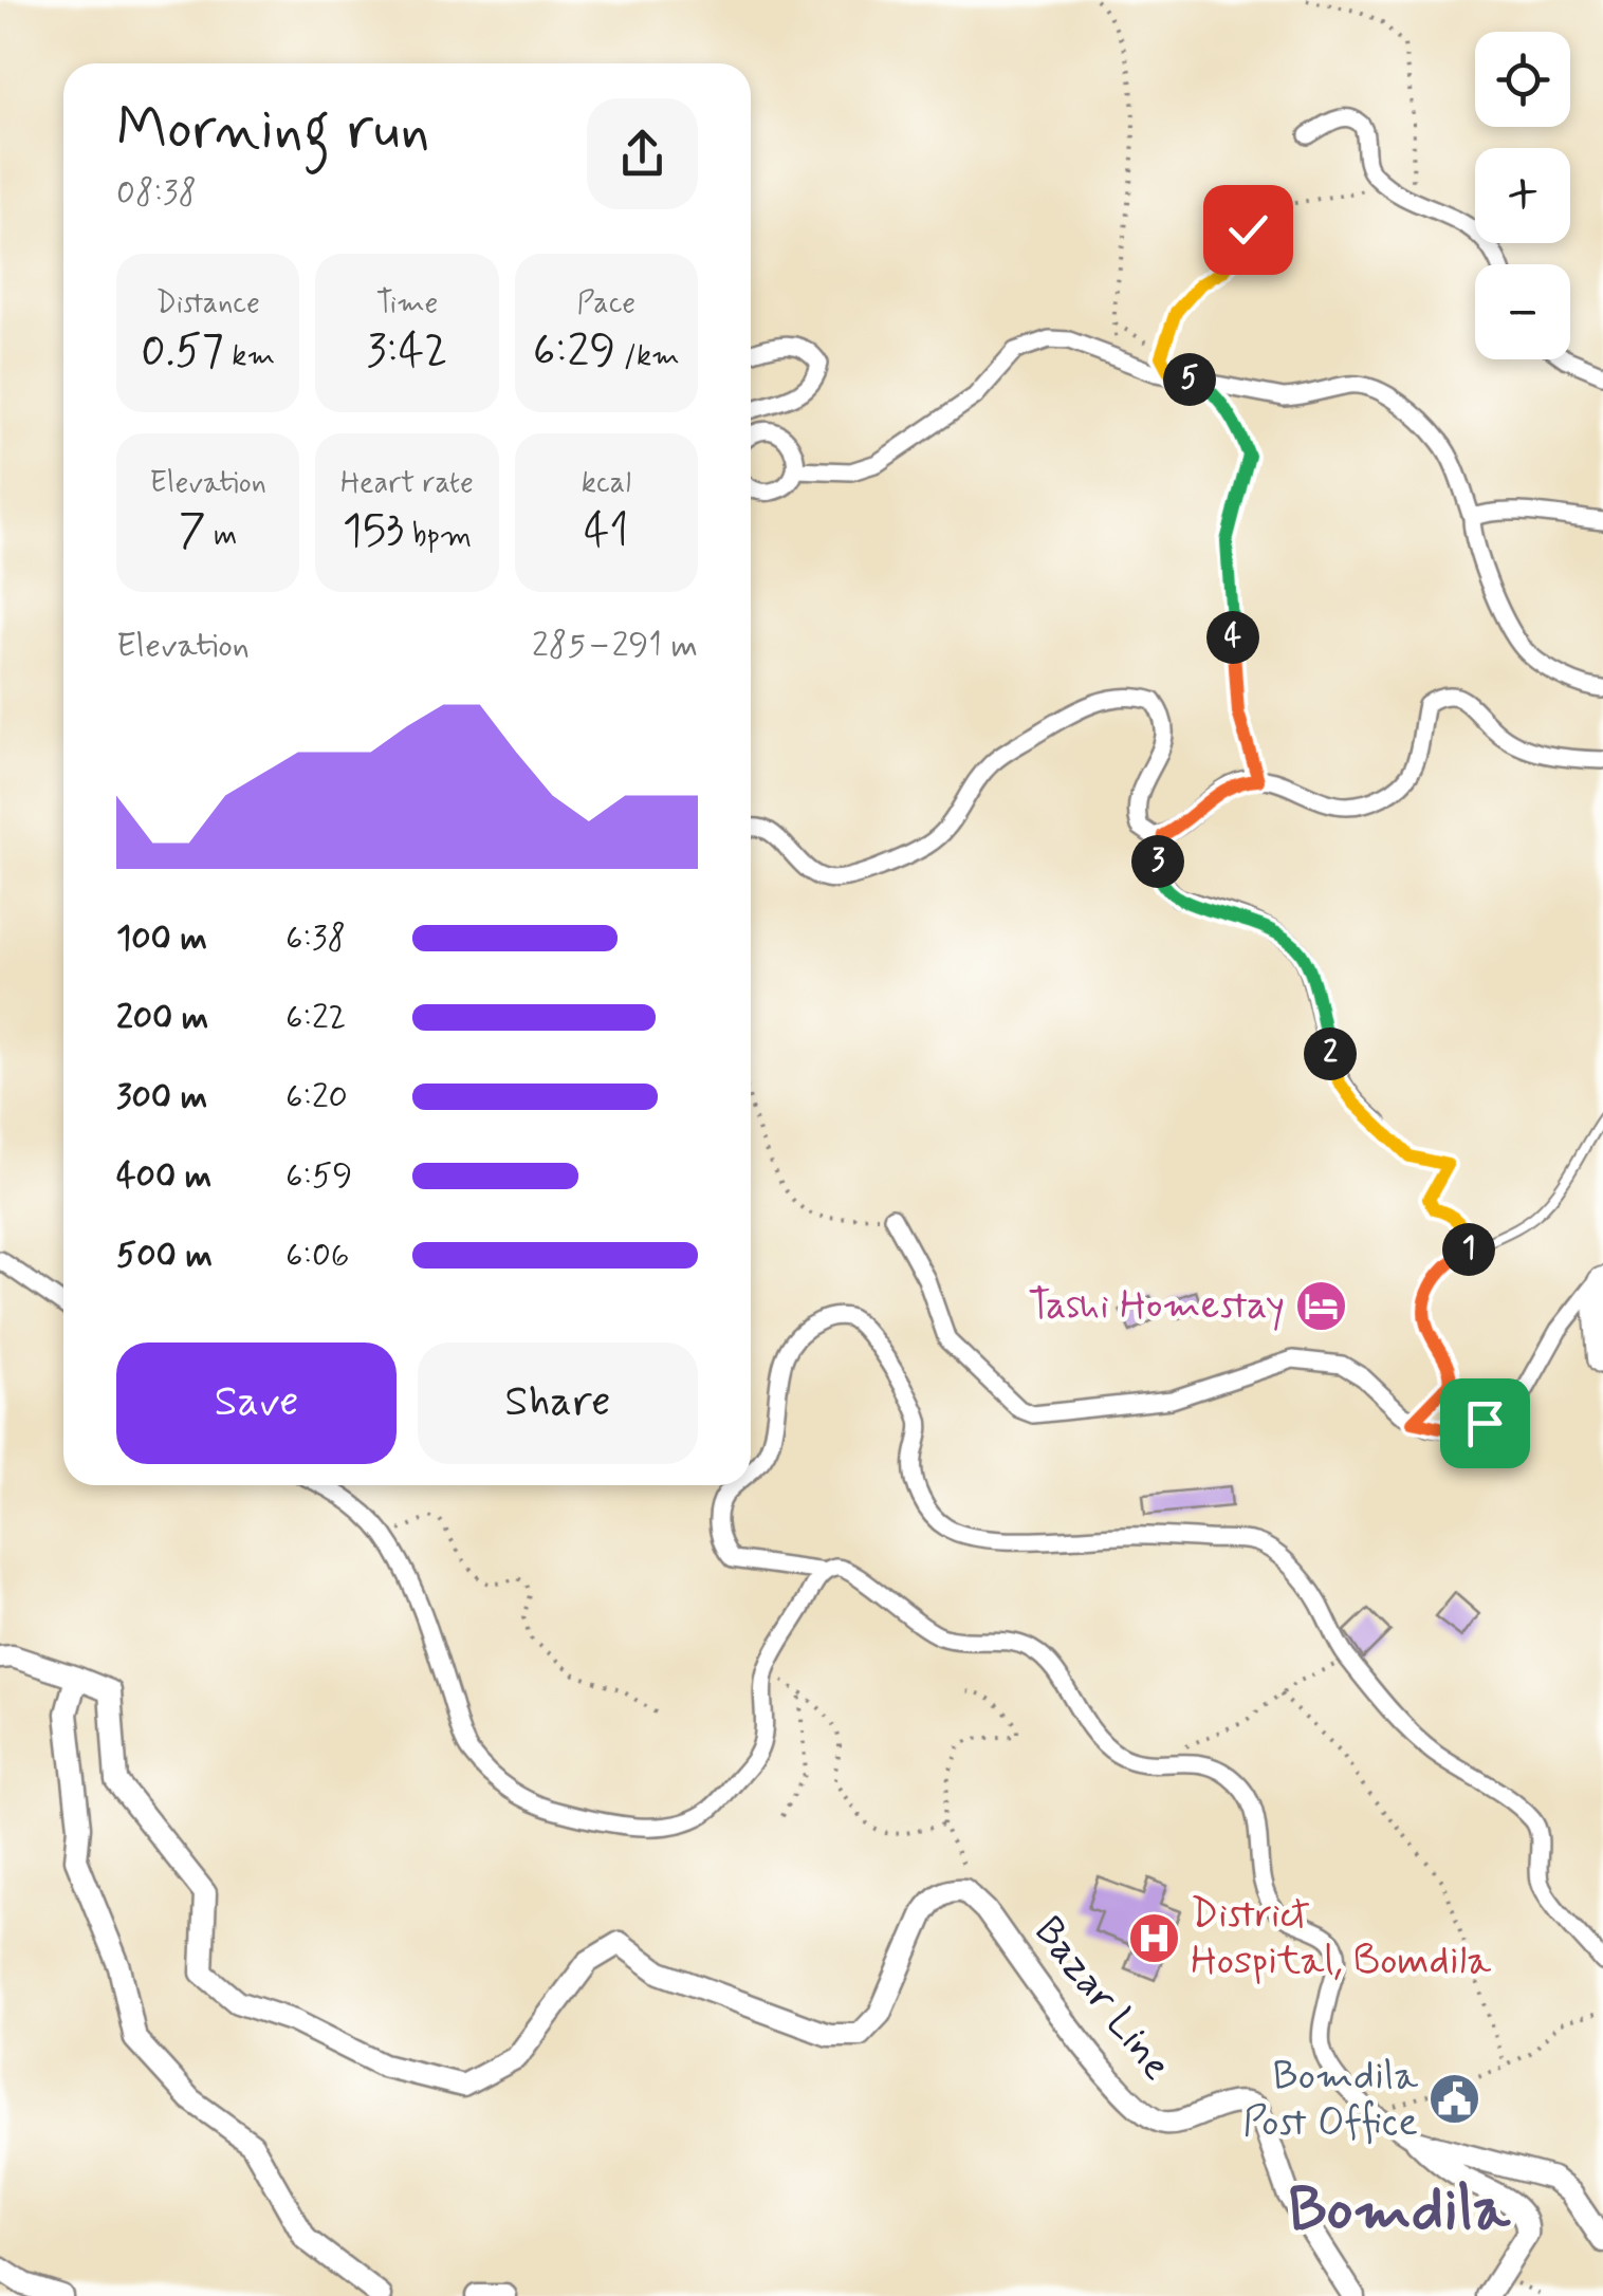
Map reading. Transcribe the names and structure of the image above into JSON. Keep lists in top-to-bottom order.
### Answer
{
  "streets": {
    "street": ["Bazar Line"]
  },
  "districts": ["Bomdila"],
  "places": {
    "hotel": ["Tashi Homestay"],
    "hospital": ["District Hospital, Bomdila"],
    "public building": ["Bomdila Post Office"]
  },
  "page": {
    "map_buttons": ["+", "−"],
    "heading": ["Morning run", "08:38"],
    "stats": [
      ["Distance", "0.57 km"],
      ["Time", "3:42"],
      ["Pace", "6:29 /km"],
      ["Elevation", "7 m"],
      ["Heart rate", "153 bpm"],
      ["kcal", "41"]
    ],
    "pins": [
      "5",
      "4",
      "3",
      "2",
      "1"
    ],
    "chart": ["Elevation", "285–291 m"],
    "list": [
      {
        "name": "100 m",
        "note": "6:38"
      },
      {
        "name": "200 m",
        "note": "6:22"
      },
      {
        "name": "300 m",
        "note": "6:20"
      },
      {
        "name": "400 m",
        "note": "6:59"
      },
      {
        "name": "500 m",
        "note": "6:06"
      }
    ],
    "buttons": ["Save", "Share"]
  }
}
